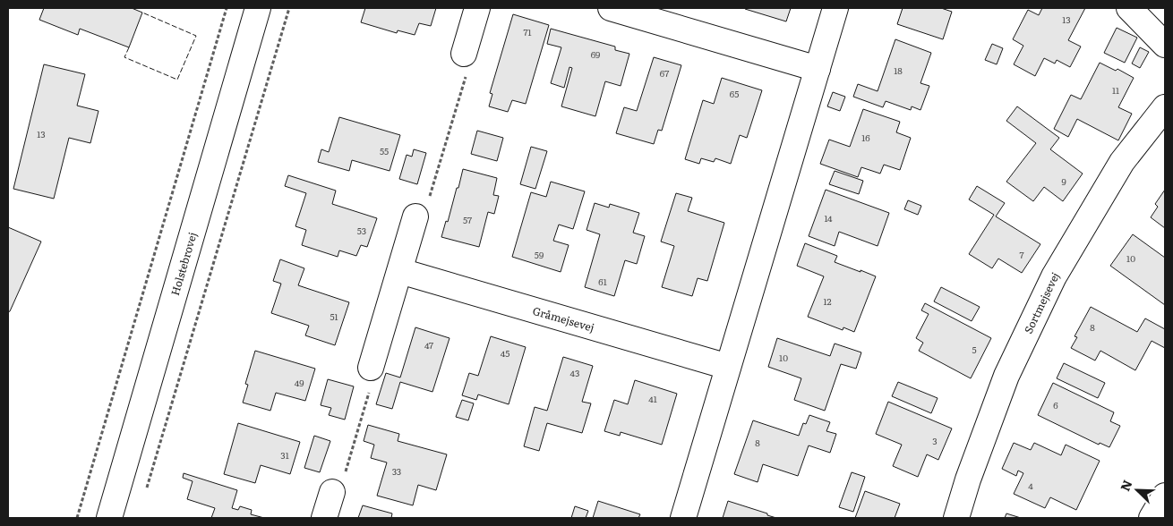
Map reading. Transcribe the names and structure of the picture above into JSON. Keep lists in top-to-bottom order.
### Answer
{
  "streets": {
    "street": ["Holstebrovej", "Sortmejsevej", "Gråmejsevej"]
  },
  "house_numbers": [
    "13",
    "71",
    "69",
    "18",
    "67",
    "11",
    "65",
    "13",
    "16",
    "55",
    "9",
    "14",
    "57",
    "53",
    "59",
    "7",
    "10",
    "61",
    "12",
    "51",
    "8",
    "47",
    "5",
    "45",
    "10",
    "43",
    "49",
    "41",
    "6",
    "3",
    "8",
    "31",
    "33",
    "4"
  ],
  "north": "top left"
}
